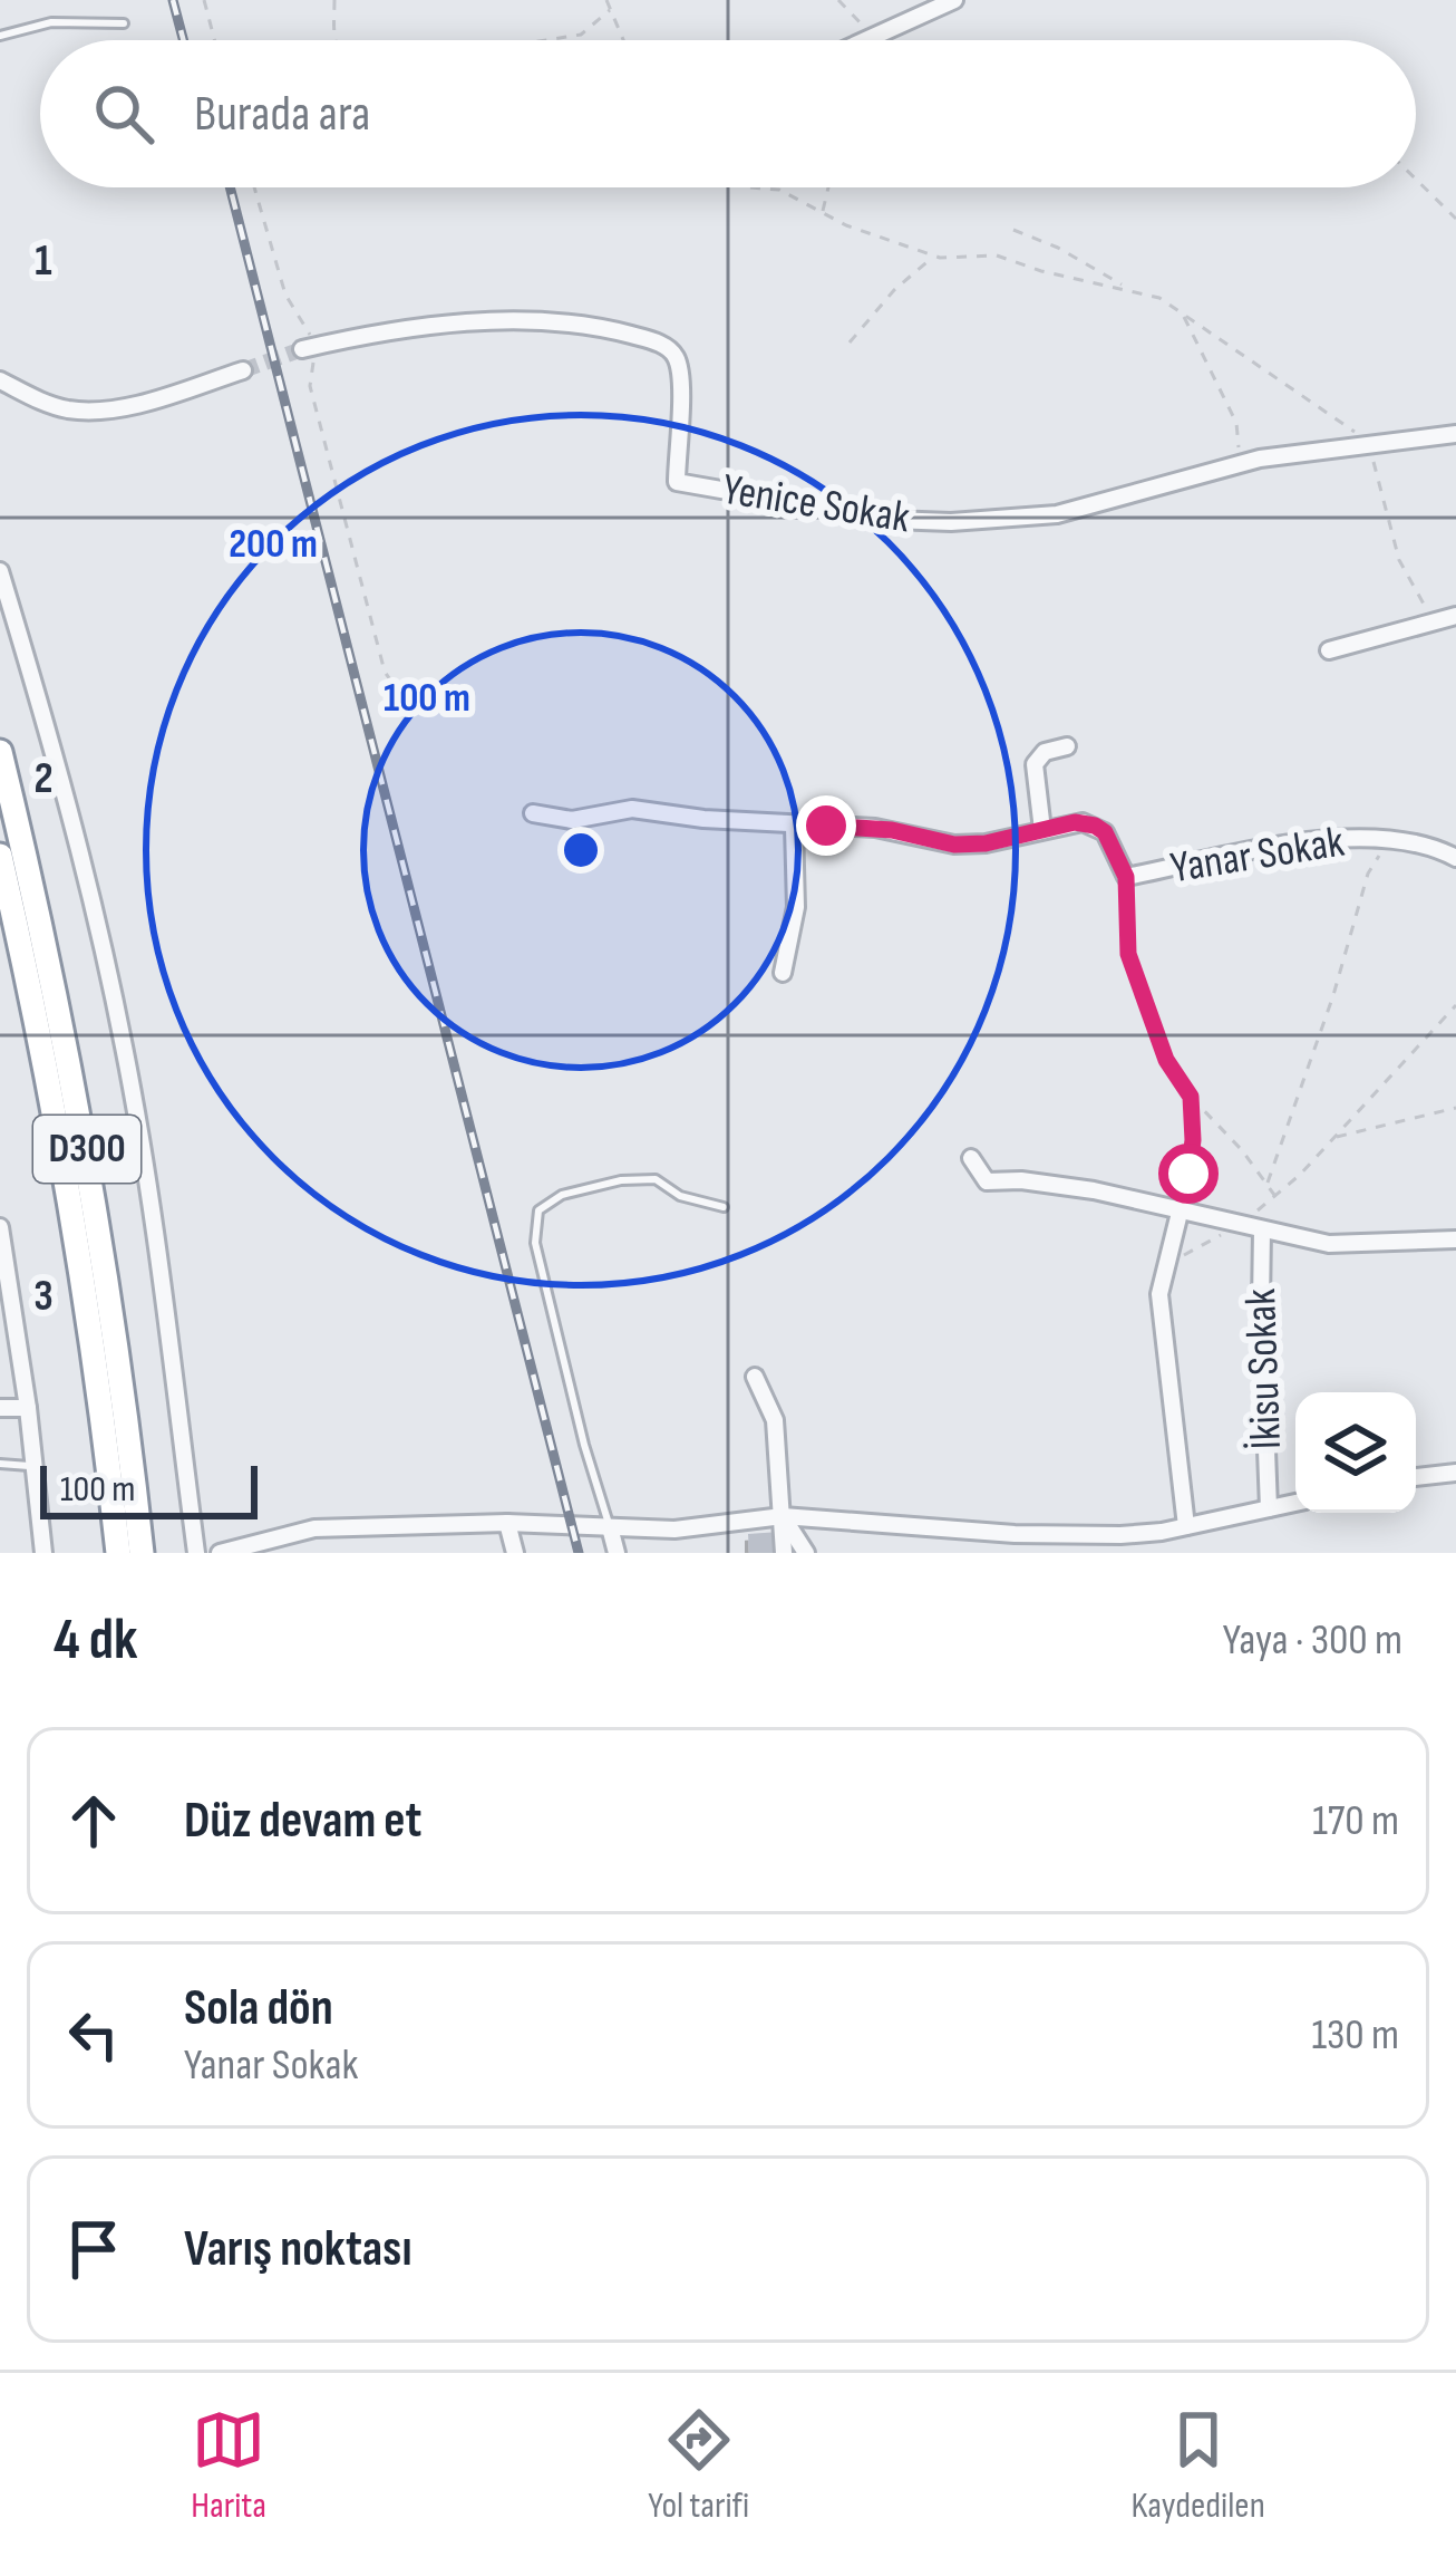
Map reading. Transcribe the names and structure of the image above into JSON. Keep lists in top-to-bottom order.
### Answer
{
  "streets": {
    "highway": ["D300"],
    "street": ["Yenice Sokak", "Yanar Sokak", "İkisu Sokak"]
  },
  "scale_bar": "100 m",
  "page": {
    "search": "Burada ara",
    "scale": "100 m",
    "heading": ["4 dk", "Yaya · 300 m"],
    "list": [
      ["Düz devam et", "170 m"],
      ["Sola dön", "Yanar Sokak", "130 m"],
      "Varış noktası"
    ],
    "nav": ["Harita", "Yol tarifi", "Kaydedilen"]
  },
  "grid": {
    "rows": ["1", "2", "3"]
  },
  "rings": ["200 m", "100 m"]
}
